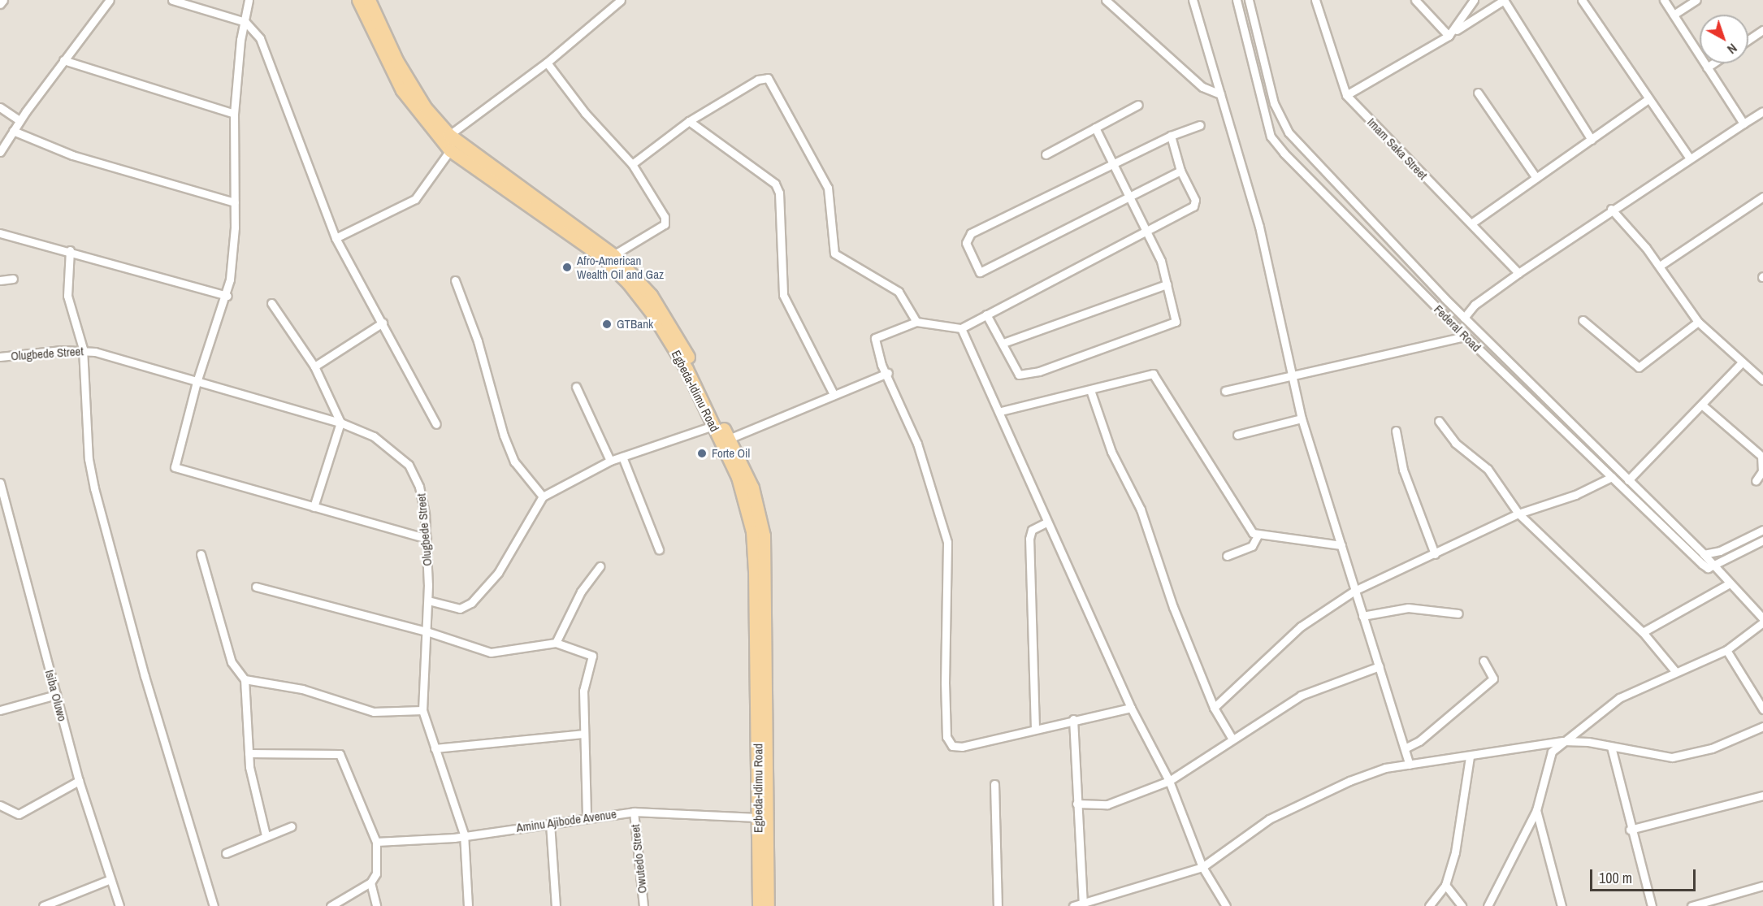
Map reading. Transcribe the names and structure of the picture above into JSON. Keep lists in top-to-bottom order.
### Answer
{
  "streets": {
    "main road": ["Egbeda-Idimu Road"],
    "street": [
      "Imam Saka Street",
      "Federal Road",
      "Olugbede Street",
      "Isiba Oluwo",
      "Aminu Ajibode Avenue",
      "Owutedo Street"
    ]
  },
  "crossings": [
    ["Olugbede Street", "Aminu Ajibode Avenue"],
    ["Egbeda-Idimu Road", "Aminu Ajibode Avenue"],
    ["Aminu Ajibode Avenue", "Owutedo Street"]
  ],
  "places": ["Afro-American Wealth Oil and Gaz", "GTBank", "Forte Oil"],
  "scale_bar": "100 m",
  "north": "bottom right"
}
